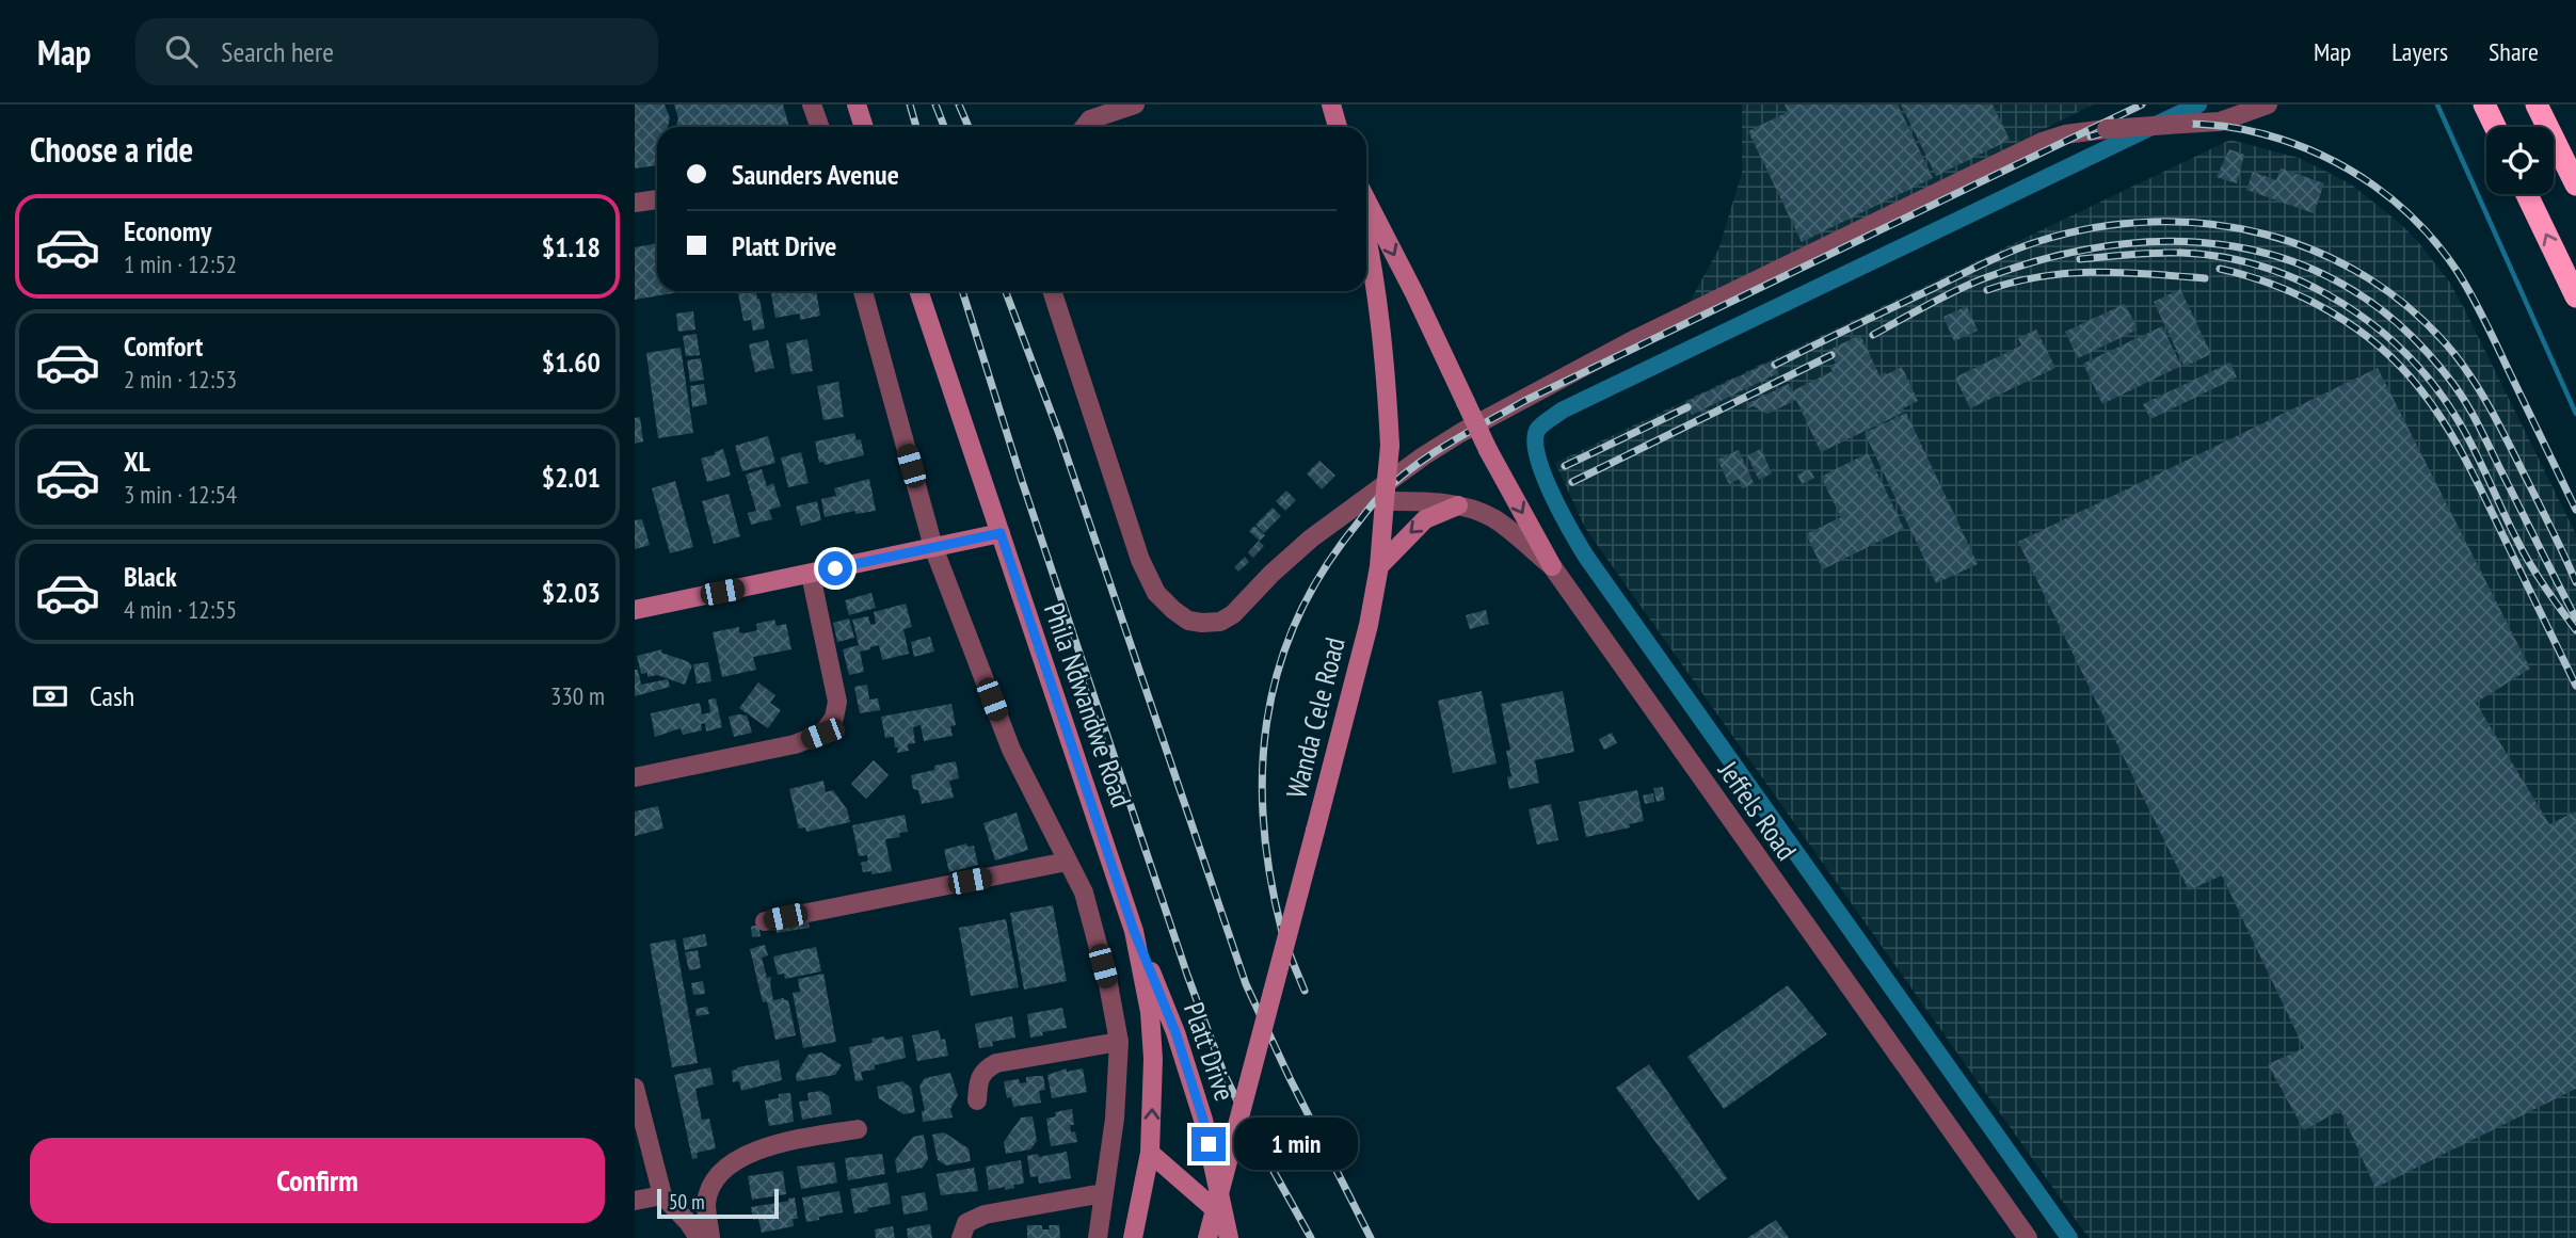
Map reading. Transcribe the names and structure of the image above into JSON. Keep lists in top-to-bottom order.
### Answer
{
  "streets": {
    "street": [
      "Phila Ndwandwe Road",
      "Wanda Cele Road",
      "Jeffels Road",
      "Platt Drive"
    ]
  },
  "crossings": [
    ["Phila Ndwandwe Road", "Platt Drive"],
    ["Wanda Cele Road", "Jeffels Road"]
  ],
  "scale_bar": "50 m",
  "page": {
    "header": "Map",
    "search": "Search here",
    "nav": ["Map", "Layers", "Share"],
    "heading": "Choose a ride",
    "banner": ["Saunders Avenue", "Platt Drive"],
    "list": [
      {
        "name": "Economy",
        "note": "1 min · 12:52",
        "value": "$1.18"
      },
      {
        "name": "Comfort",
        "note": "2 min · 12:53",
        "value": "$1.60"
      },
      {
        "name": "XL",
        "note": "3 min · 12:54",
        "value": "$2.01"
      },
      {
        "name": "Black",
        "note": "4 min · 12:55",
        "value": "$2.03"
      }
    ],
    "pay": ["Cash", "330 m"],
    "bubble": "1 min",
    "buttons": "Confirm",
    "scale": "50 m"
  }
}
